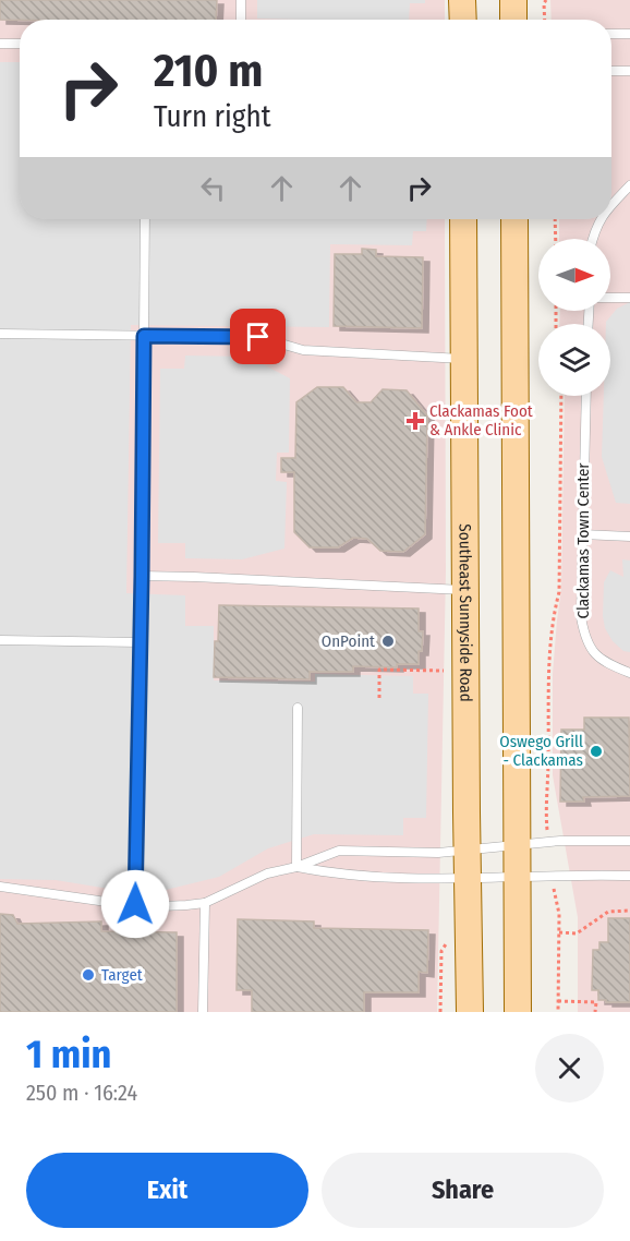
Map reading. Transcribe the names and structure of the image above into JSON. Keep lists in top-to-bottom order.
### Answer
{
  "streets": {
    "main road": ["Southeast Sunnyside Road"],
    "lane": ["Clackamas Town Center"]
  },
  "places": {
    "health": ["Clackamas Foot & Ankle Clinic"],
    "other": ["OnPoint", "Oswego Grill - Clackamas", "Target"]
  },
  "north": "right",
  "page": {
    "turn": ["210 m", "Turn right"],
    "heading": ["1 min", "250 m · 16:24"],
    "buttons": ["Exit", "Share"]
  }
}
